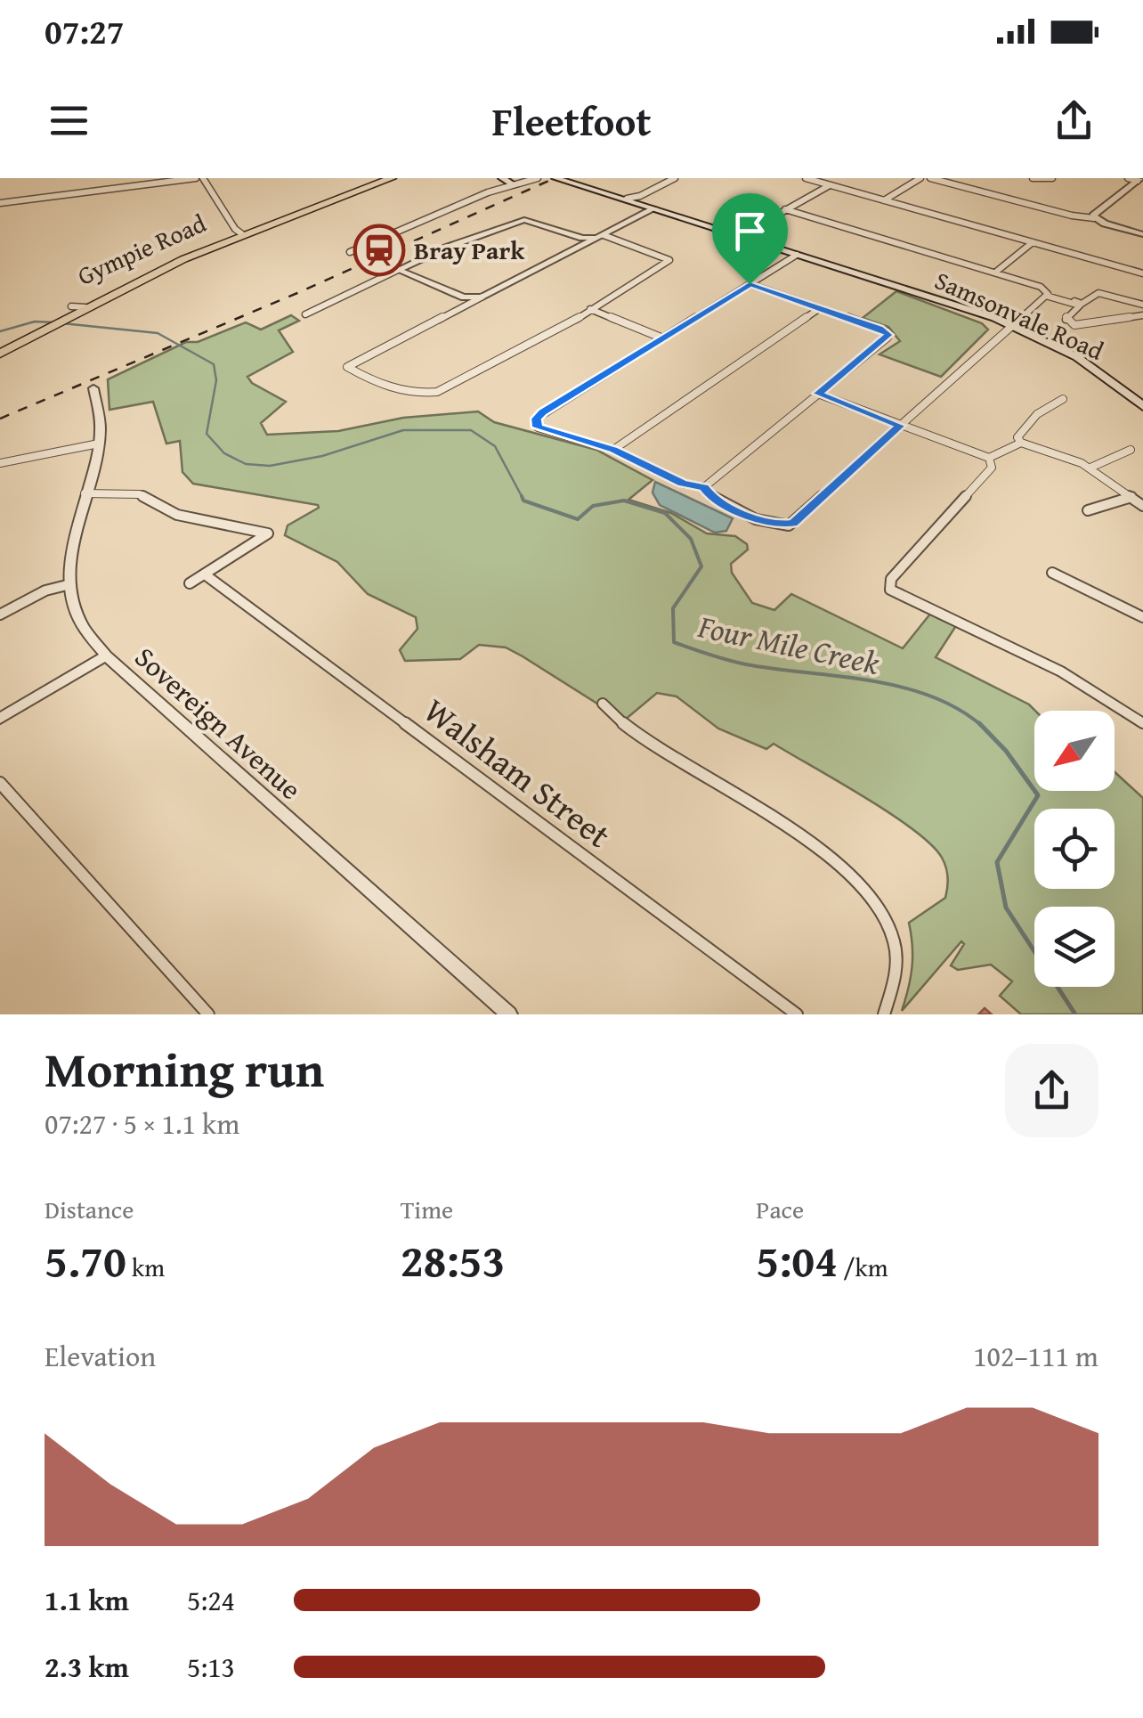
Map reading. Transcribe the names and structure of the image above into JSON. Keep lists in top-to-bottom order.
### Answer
{
  "streets": {
    "highway": ["Gympie Road"],
    "main road": ["Samsonvale Road"],
    "street": ["Sovereign Avenue", "Walsham Street"]
  },
  "water": ["Four Mile Creek"],
  "places": {
    "station": ["Bray Park"]
  },
  "north": "bottom left",
  "page": {
    "status": "07:27",
    "header": "Fleetfoot",
    "heading": ["Morning run", "07:27 · 5 × 1.1 km"],
    "stats": [
      ["Distance", "5.70 km"],
      ["Time", "28:53"],
      ["Pace", "5:04 /km"]
    ],
    "chart": ["Elevation", "102–111 m"],
    "list": [
      {
        "name": "1.1 km",
        "note": "5:24"
      },
      {
        "name": "2.3 km",
        "note": "5:13"
      }
    ]
  }
}
